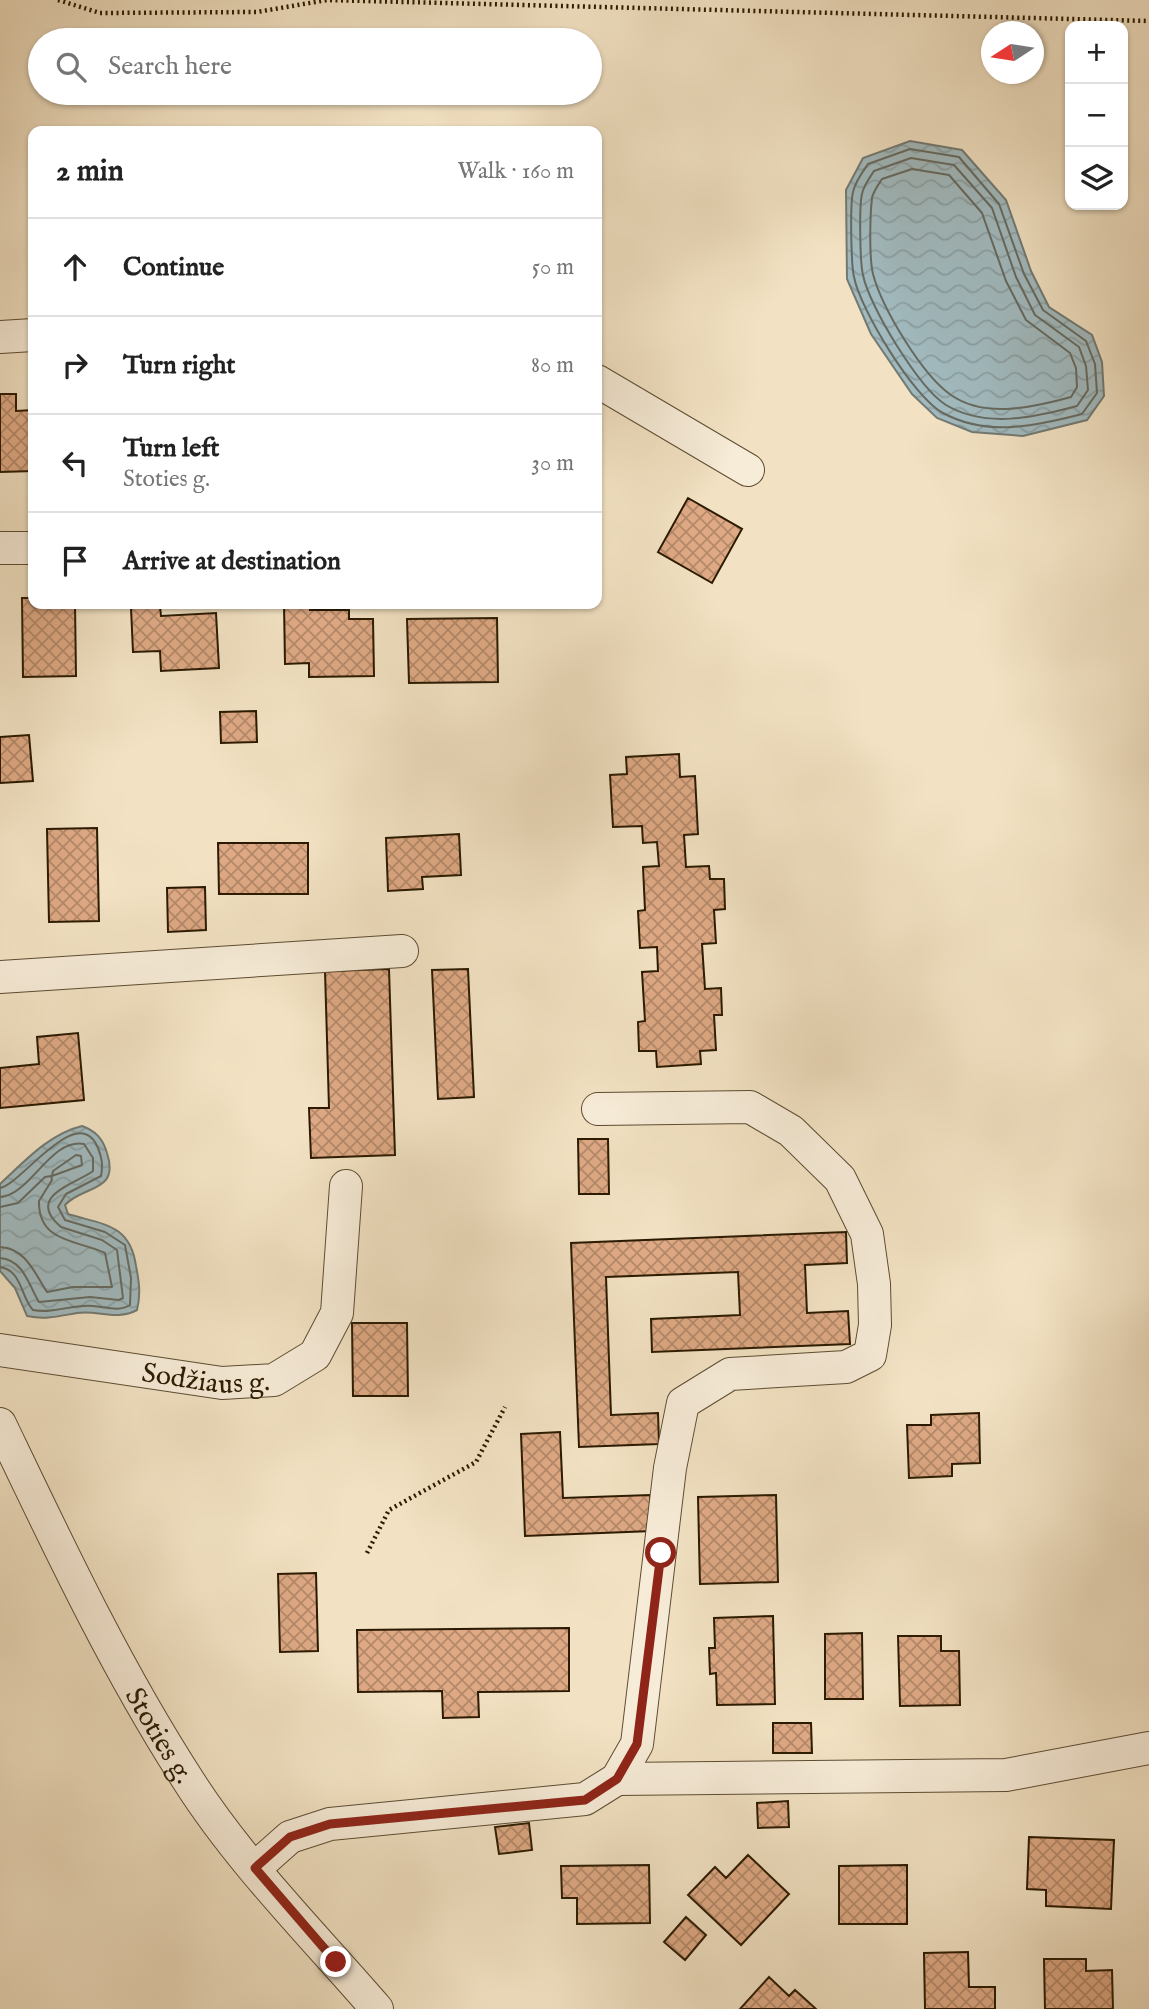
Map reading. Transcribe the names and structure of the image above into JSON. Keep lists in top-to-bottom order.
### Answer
{
  "streets": {
    "street": ["Sodžiaus g.", "Stoties g."]
  },
  "north": "left",
  "page": {
    "map_buttons": ["+", "−"],
    "search": "Search here",
    "heading": ["2 min", "Walk · 160 m"],
    "list": [
      ["Continue", "50 m"],
      ["Turn right", "80 m"],
      ["Turn left", "Stoties g.", "30 m"],
      "Arrive at destination"
    ]
  }
}
